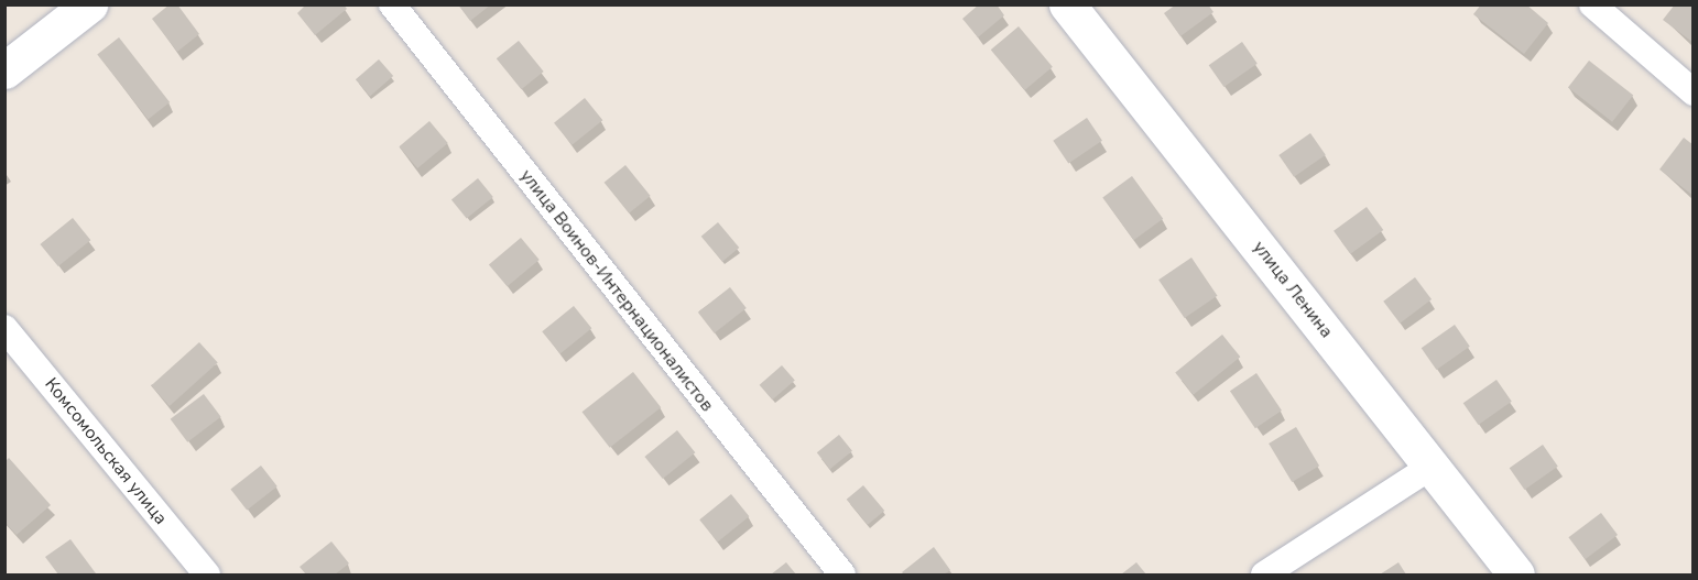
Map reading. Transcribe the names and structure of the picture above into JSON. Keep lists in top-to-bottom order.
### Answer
{
  "streets": {
    "main road": ["улица Ленина"],
    "street": ["улица Воинов-Интернационалистов", "Комсомольская улица"]
  }
}
